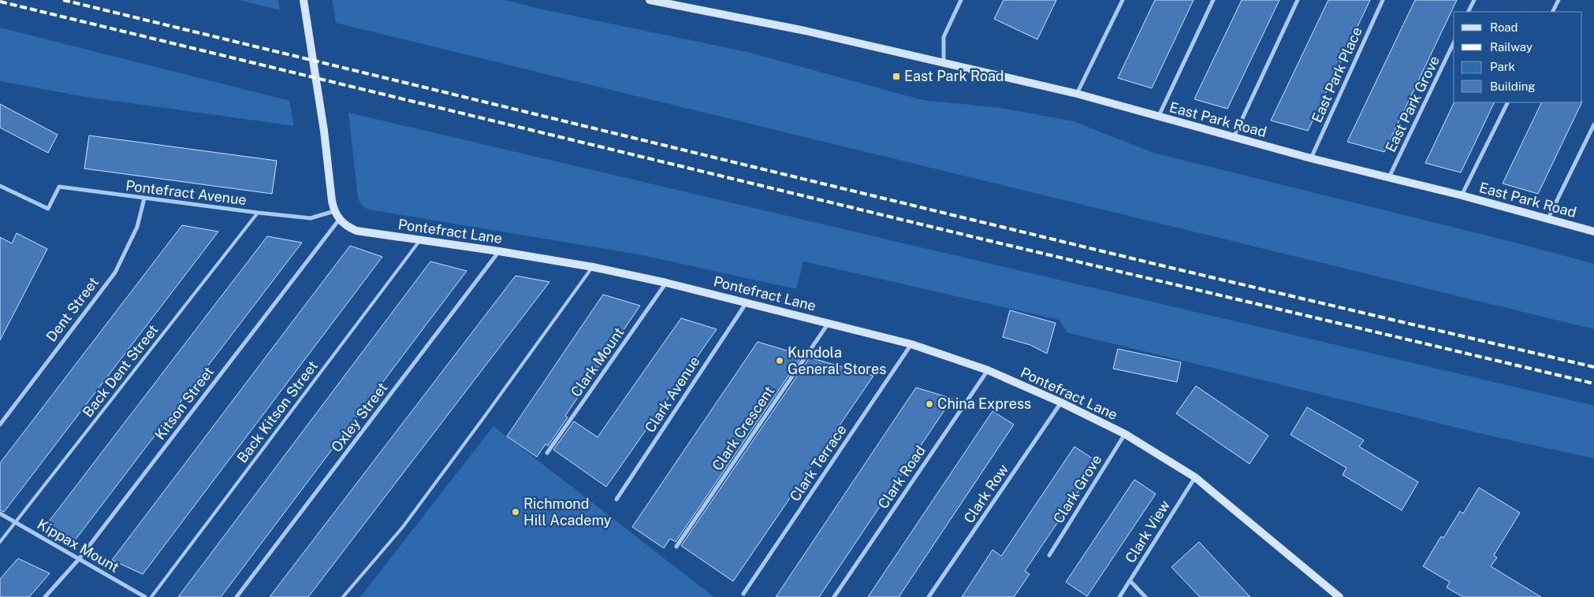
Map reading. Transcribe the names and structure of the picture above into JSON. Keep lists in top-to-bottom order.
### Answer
{
  "streets": {
    "street": [
      "East Park Place",
      "East Park Grove",
      "East Park Road",
      "Pontefract Avenue",
      "Pontefract Lane",
      "Dent Street",
      "Clark Mount",
      "Clark Avenue",
      "Kitson Street",
      "Oxley Street",
      "Clark Crescent",
      "Clark Terrace",
      "Clark Road",
      "Clark Grove",
      "Clark Row",
      "Clark View",
      "Kippax Mount"
    ],
    "lane": ["Back Dent Street", "Back Kitson Street"]
  },
  "crossings": [
    ["East Park Place", "East Park Road"],
    ["East Park Grove", "East Park Road"],
    ["Pontefract Avenue", "Pontefract Lane"],
    ["Pontefract Avenue", "Dent Street"],
    ["Pontefract Avenue", "Back Dent Street"],
    ["Pontefract Lane", "Clark Mount"],
    ["Pontefract Lane", "Clark Avenue"],
    ["Pontefract Lane", "Kitson Street"],
    ["Pontefract Lane", "Back Kitson Street"],
    ["Pontefract Lane", "Oxley Street"],
    ["Pontefract Lane", "Clark Crescent"],
    ["Pontefract Lane", "Clark Terrace"],
    ["Pontefract Lane", "Clark Road"],
    ["Pontefract Lane", "Clark Grove"],
    ["Pontefract Lane", "Clark Row"],
    ["Pontefract Lane", "Clark View"],
    ["Back Dent Street", "Kippax Mount"],
    ["Kitson Street", "Kippax Mount"]
  ],
  "places": {
    "transit": ["East Park Road"],
    "other": ["Kundola General Stores", "China Express", "Richmond Hill Academy"]
  },
  "legend": [
    "Road",
    "Railway",
    "Park",
    "Building"
  ]
}
